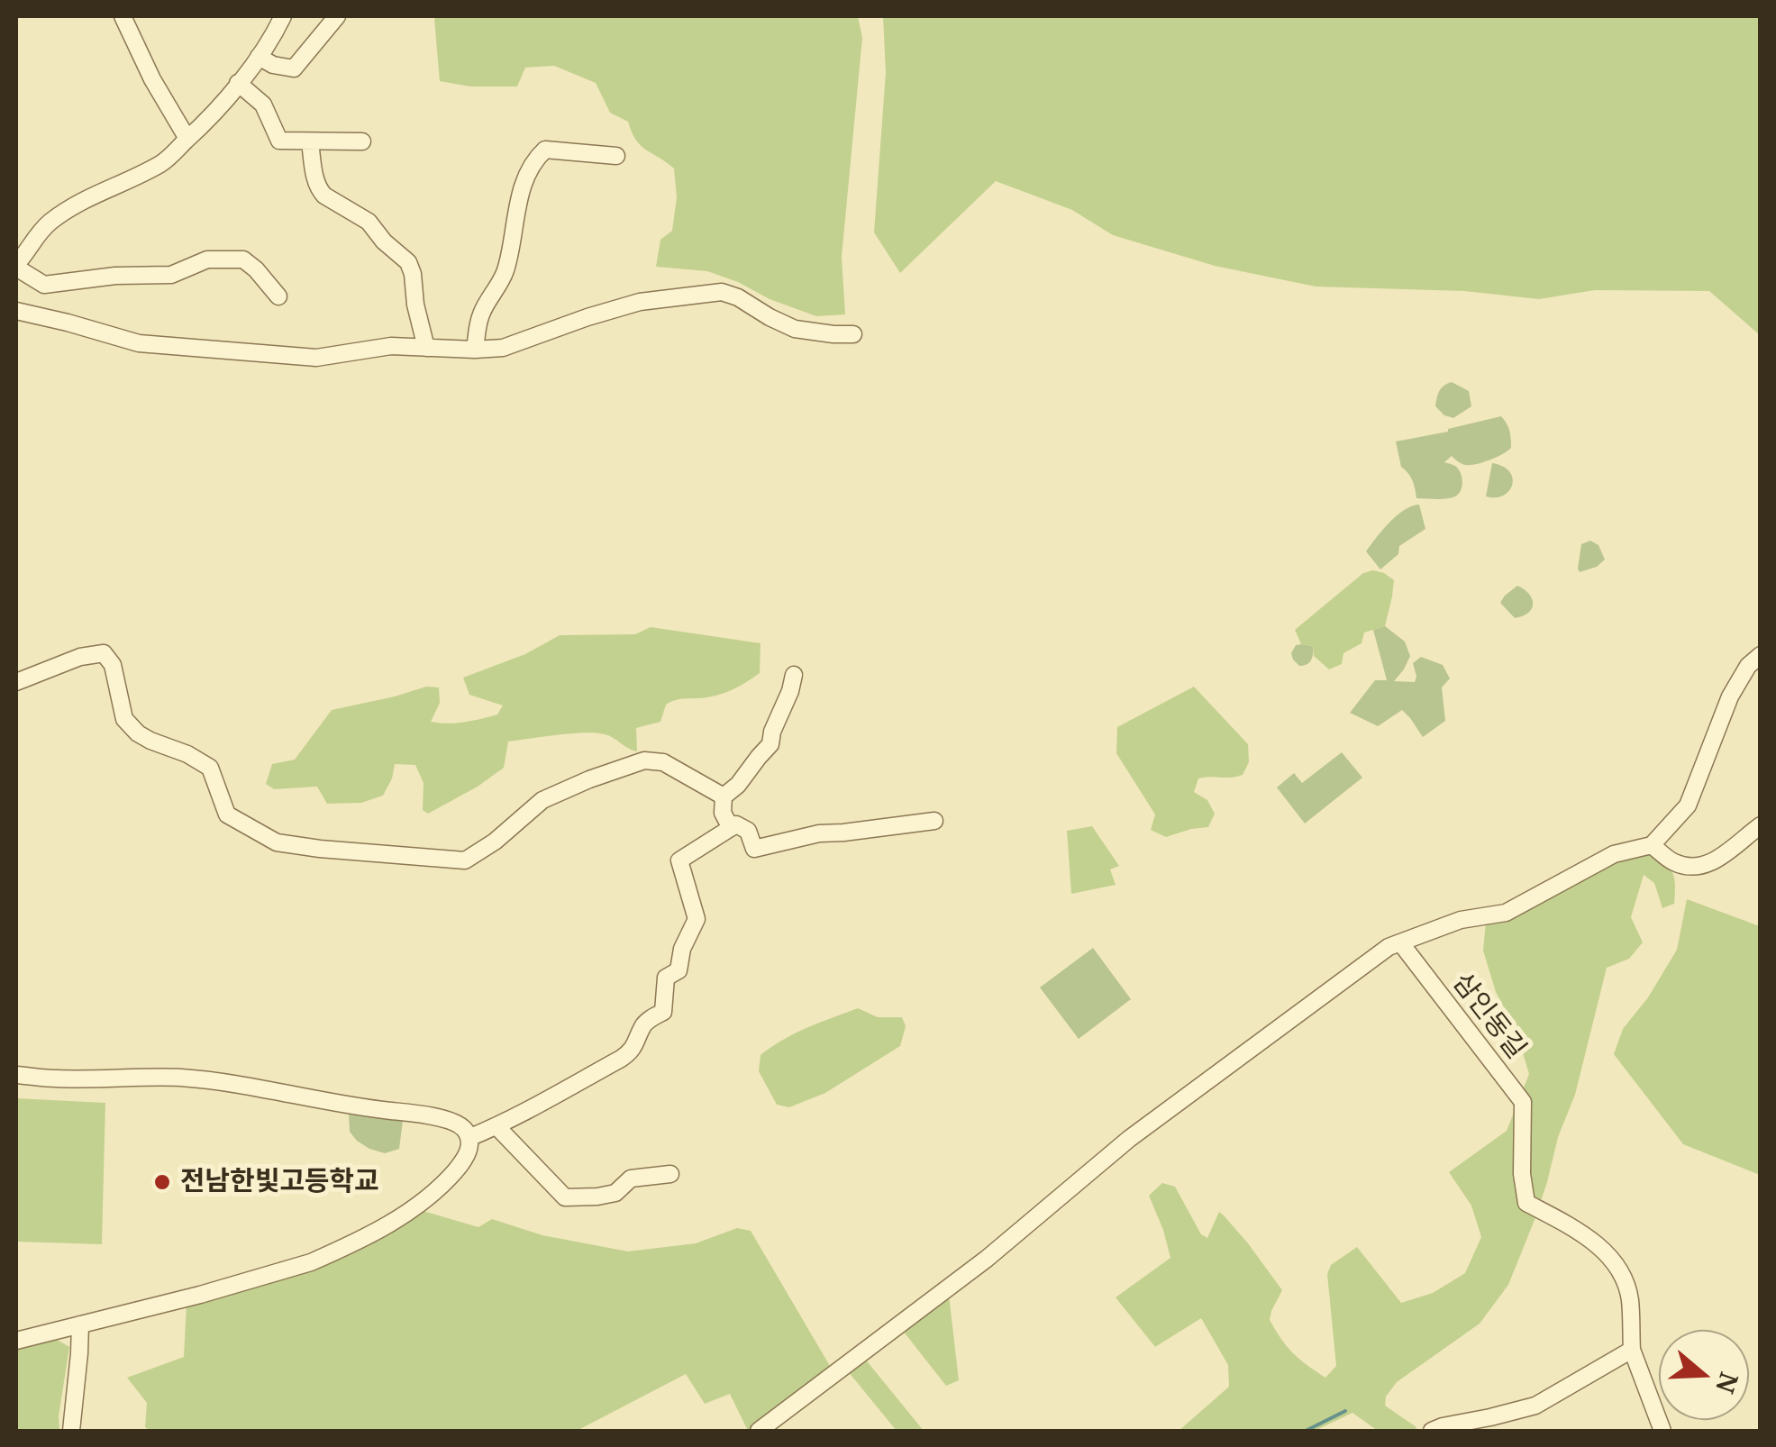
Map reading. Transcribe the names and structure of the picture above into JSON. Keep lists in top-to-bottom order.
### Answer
{
  "streets": {
    "street": ["삼인동길"]
  },
  "places": ["전남한빛고등학교"],
  "north": "right"
}
